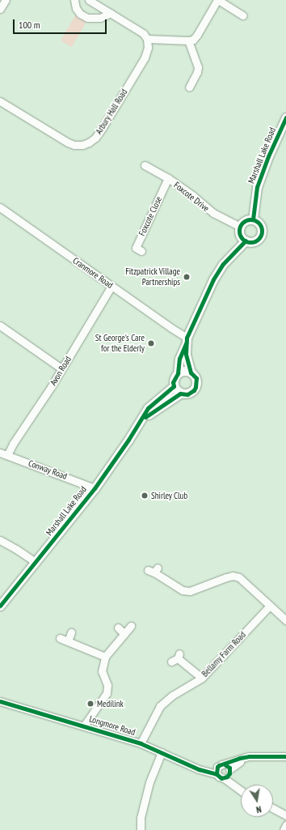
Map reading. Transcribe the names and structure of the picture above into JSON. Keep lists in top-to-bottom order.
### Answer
{
  "streets": {
    "main road": ["Marshall Lake Road"],
    "street": [
      "Arbury Hall Road",
      "Foxcote Drive",
      "Foxcote Close",
      "Cranmore Road",
      "Avon Road",
      "Conway Road",
      "Bellamy Farm Road",
      "Longmore Road"
    ]
  },
  "crossings": [
    ["Marshall Lake Road", "Foxcote Drive"],
    ["Marshall Lake Road", "Cranmore Road"],
    ["Marshall Lake Road", "Conway Road"],
    ["Foxcote Drive", "Foxcote Close"],
    ["Cranmore Road", "Avon Road"],
    ["Avon Road", "Conway Road"],
    ["Bellamy Farm Road", "Longmore Road"]
  ],
  "places": [
    "Fitzpatrick Village Partnerships",
    "St George's Care for the Elderly",
    "Shirley Club",
    "Medilink"
  ],
  "scale_bar": "100 m",
  "north": "bottom"
}
